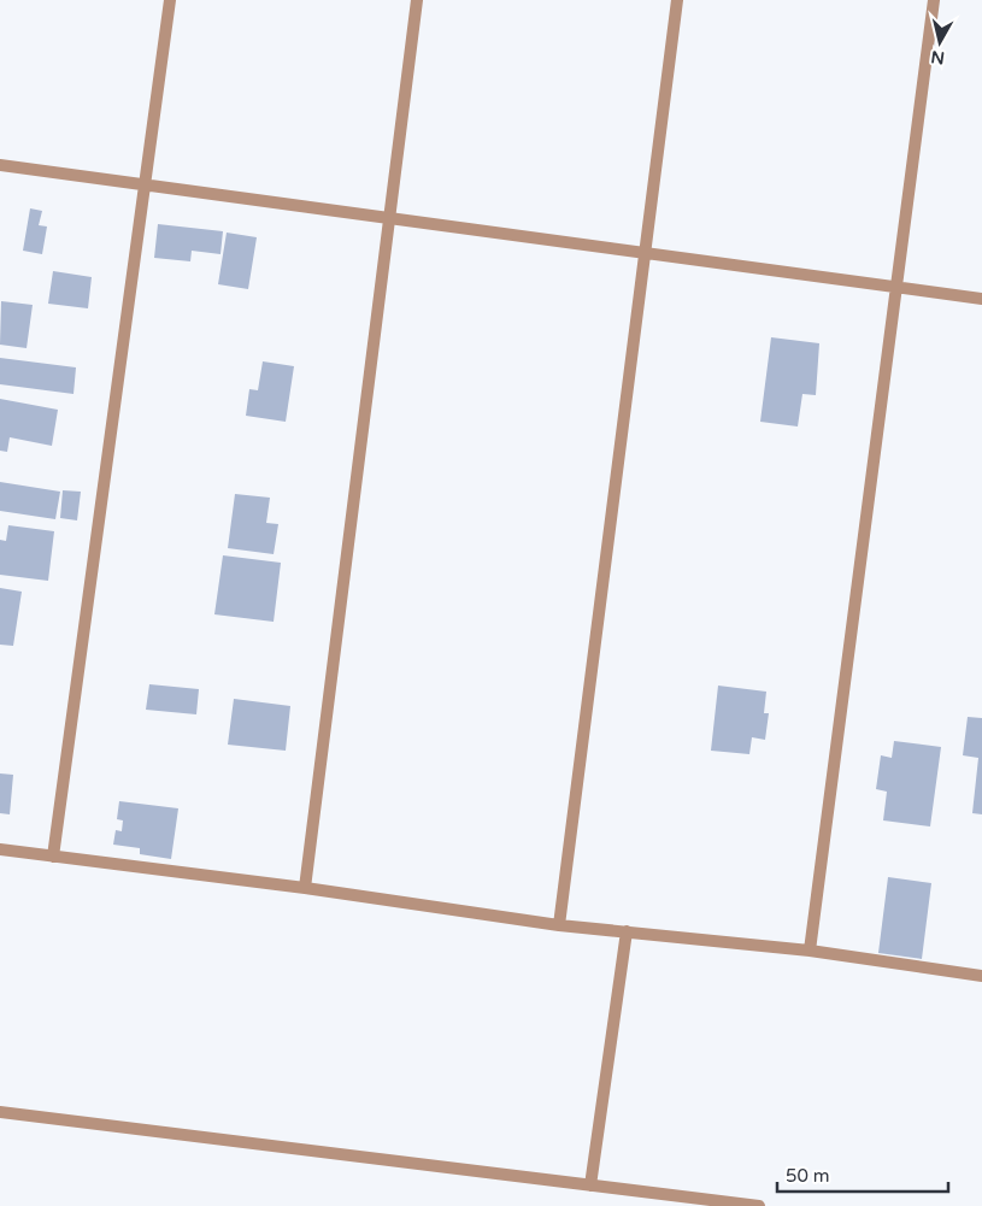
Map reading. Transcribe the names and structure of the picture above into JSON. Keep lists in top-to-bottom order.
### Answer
{
  "scale_bar": "50 m",
  "north": "bottom"
}
